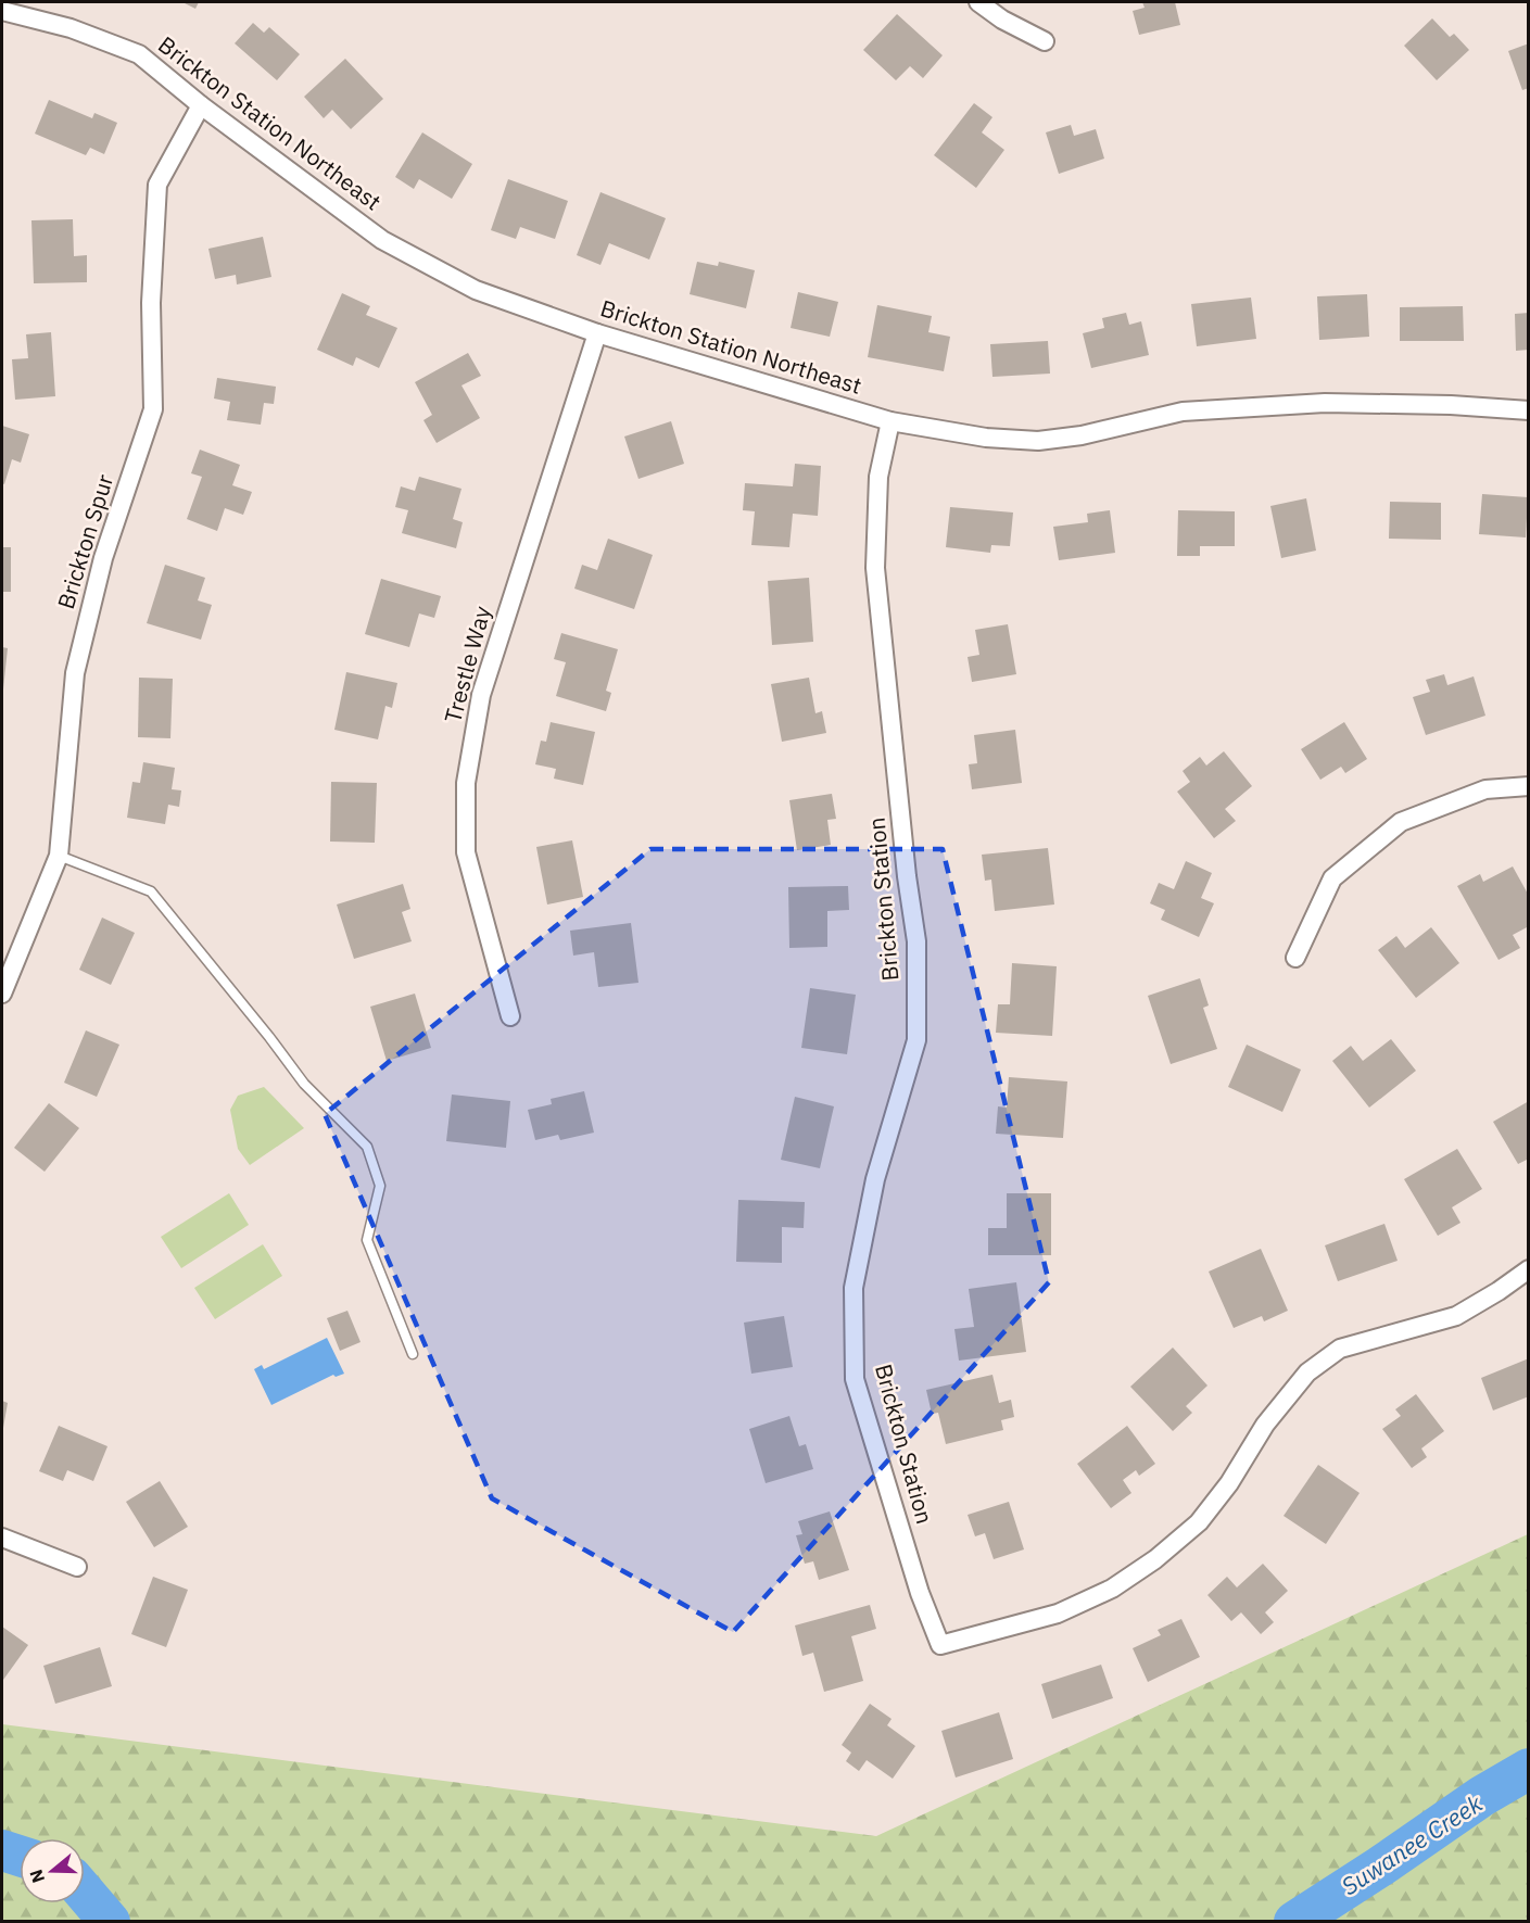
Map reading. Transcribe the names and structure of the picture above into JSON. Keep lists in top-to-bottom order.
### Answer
{
  "streets": {
    "street": [
      "Brickton Station Northeast",
      "Brickton Spur",
      "Trestle Way",
      "Brickton Station"
    ]
  },
  "crossings": [
    ["Brickton Station Northeast", "Brickton Spur"],
    ["Brickton Station Northeast", "Trestle Way"],
    ["Brickton Station Northeast", "Brickton Station"]
  ],
  "water": ["Suwanee Creek"],
  "north": "left"
}
